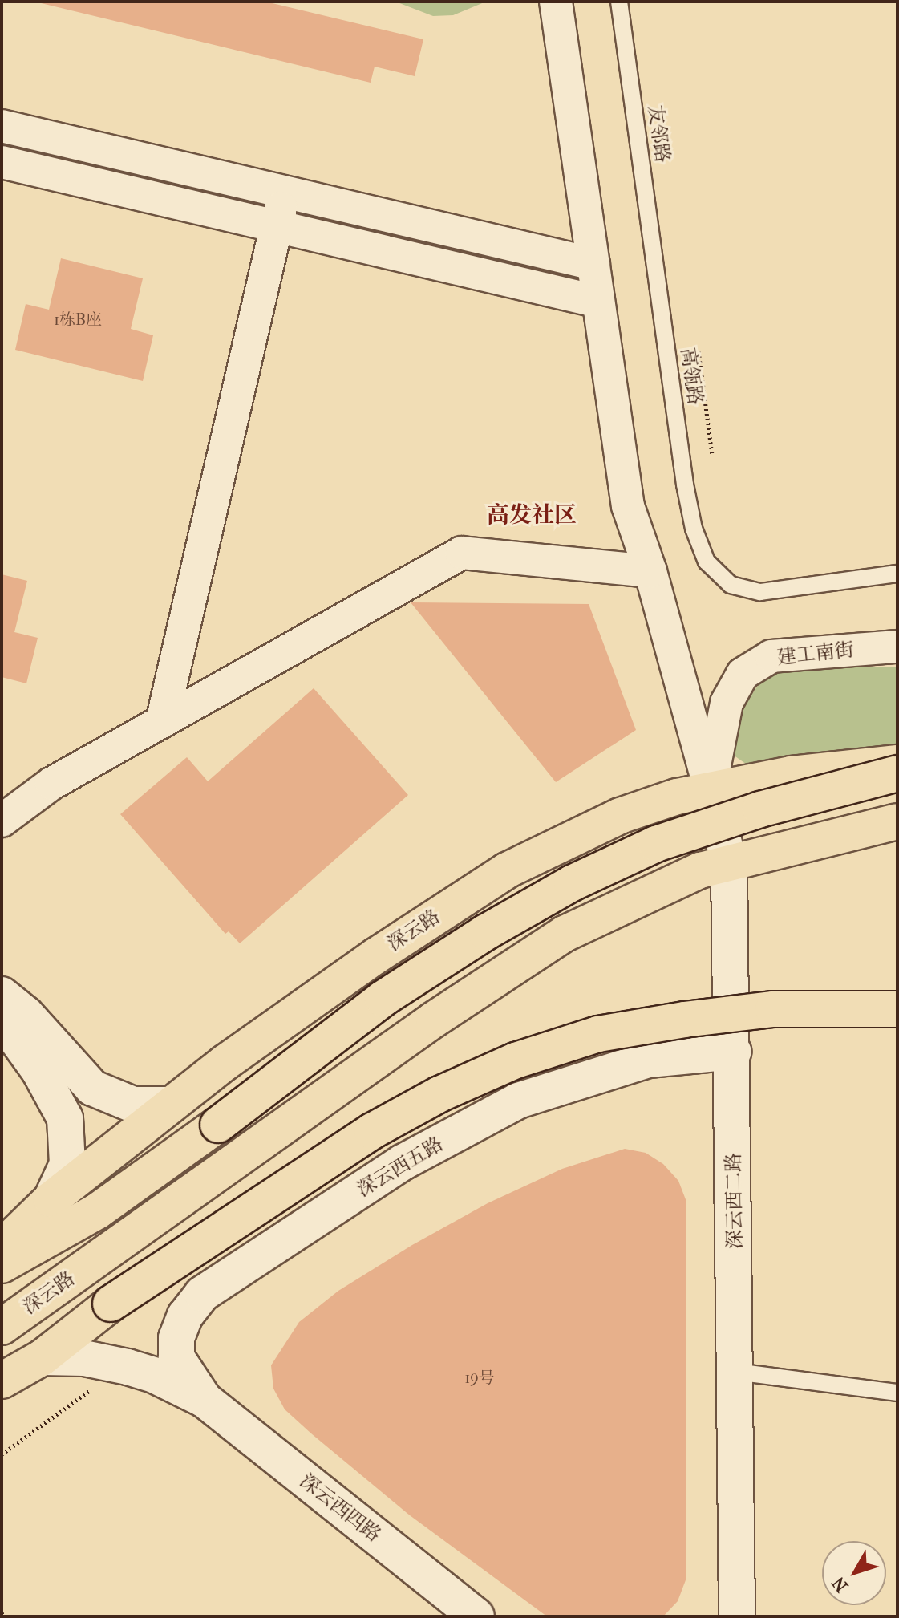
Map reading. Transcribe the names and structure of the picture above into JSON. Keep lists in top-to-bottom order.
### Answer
{
  "streets": {
    "main road": ["深云路"],
    "street": [
      "建工南街",
      "深云西五路",
      "深云西二路",
      "深云西四路"
    ],
    "lane": ["友邻路", "高瓴路"]
  },
  "crossings": [
    ["友邻路", "高瓴路"],
    ["建工南街", "深云路"],
    ["建工南街", "深云西二路"],
    ["深云路", "深云西二路"],
    ["深云西五路", "深云西二路"],
    ["深云西五路", "深云西四路"]
  ],
  "districts": ["高发社区"],
  "house_numbers": ["1栋B座", "19号"],
  "north": "bottom left"
}
